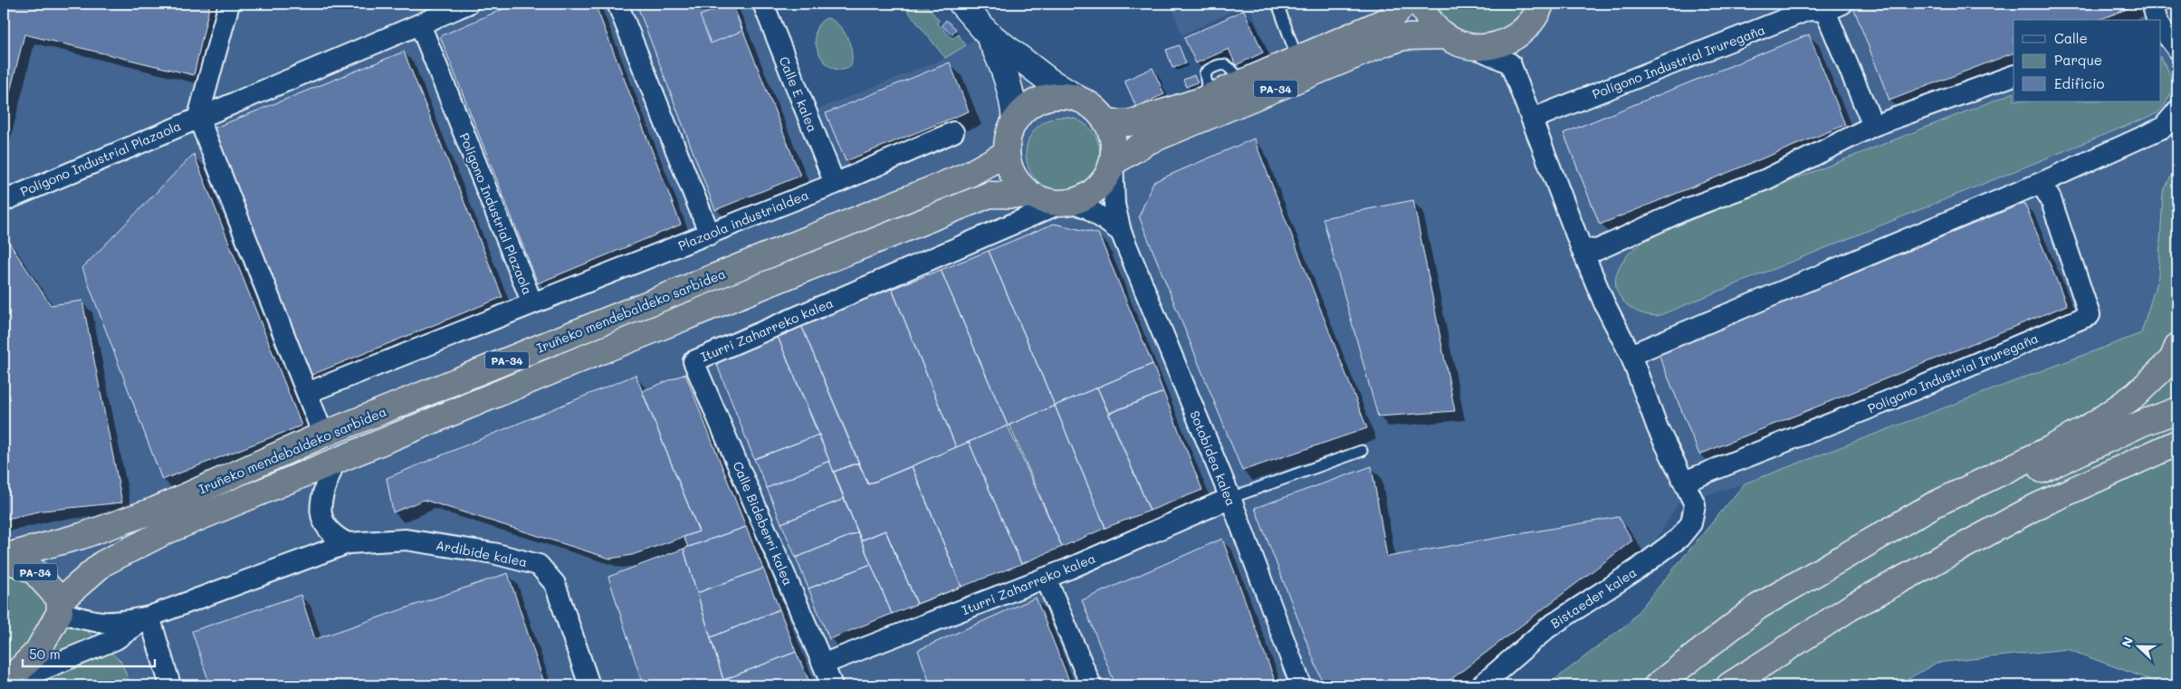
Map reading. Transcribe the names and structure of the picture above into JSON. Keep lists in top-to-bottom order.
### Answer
{
  "streets": {
    "highway": ["PA-34", "Iruñeko mendebaldeko sarbidea"],
    "street": [
      "Polígono Industrial Iruregaña",
      "Calle E kalea",
      "Polígono Industrial Plazaola",
      "Plazaola industrialdea",
      "Iturri Zaharreko kalea",
      "Sotobidea kalea",
      "Calle Bideberri kalea",
      "Ardibide kalea",
      "Bistaeder kalea"
    ]
  },
  "crossings": [
    ["Polígono Industrial Iruregaña", "Bistaeder kalea"],
    ["PA-34", "Iruñeko mendebaldeko sarbidea"],
    ["PA-34", "Iturri Zaharreko kalea"],
    ["PA-34", "Sotobidea kalea"],
    ["Calle E kalea", "Plazaola industrialdea"],
    ["Polígono Industrial Plazaola", "Plazaola industrialdea"],
    ["Iruñeko mendebaldeko sarbidea", "Iturri Zaharreko kalea"],
    ["Iruñeko mendebaldeko sarbidea", "Sotobidea kalea"],
    ["Iturri Zaharreko kalea", "Sotobidea kalea"],
    ["Iturri Zaharreko kalea", "Calle Bideberri kalea"]
  ],
  "legend": ["Calle", "Parque", "Edificio"],
  "scale_bar": "50 m",
  "north": "left"
}
